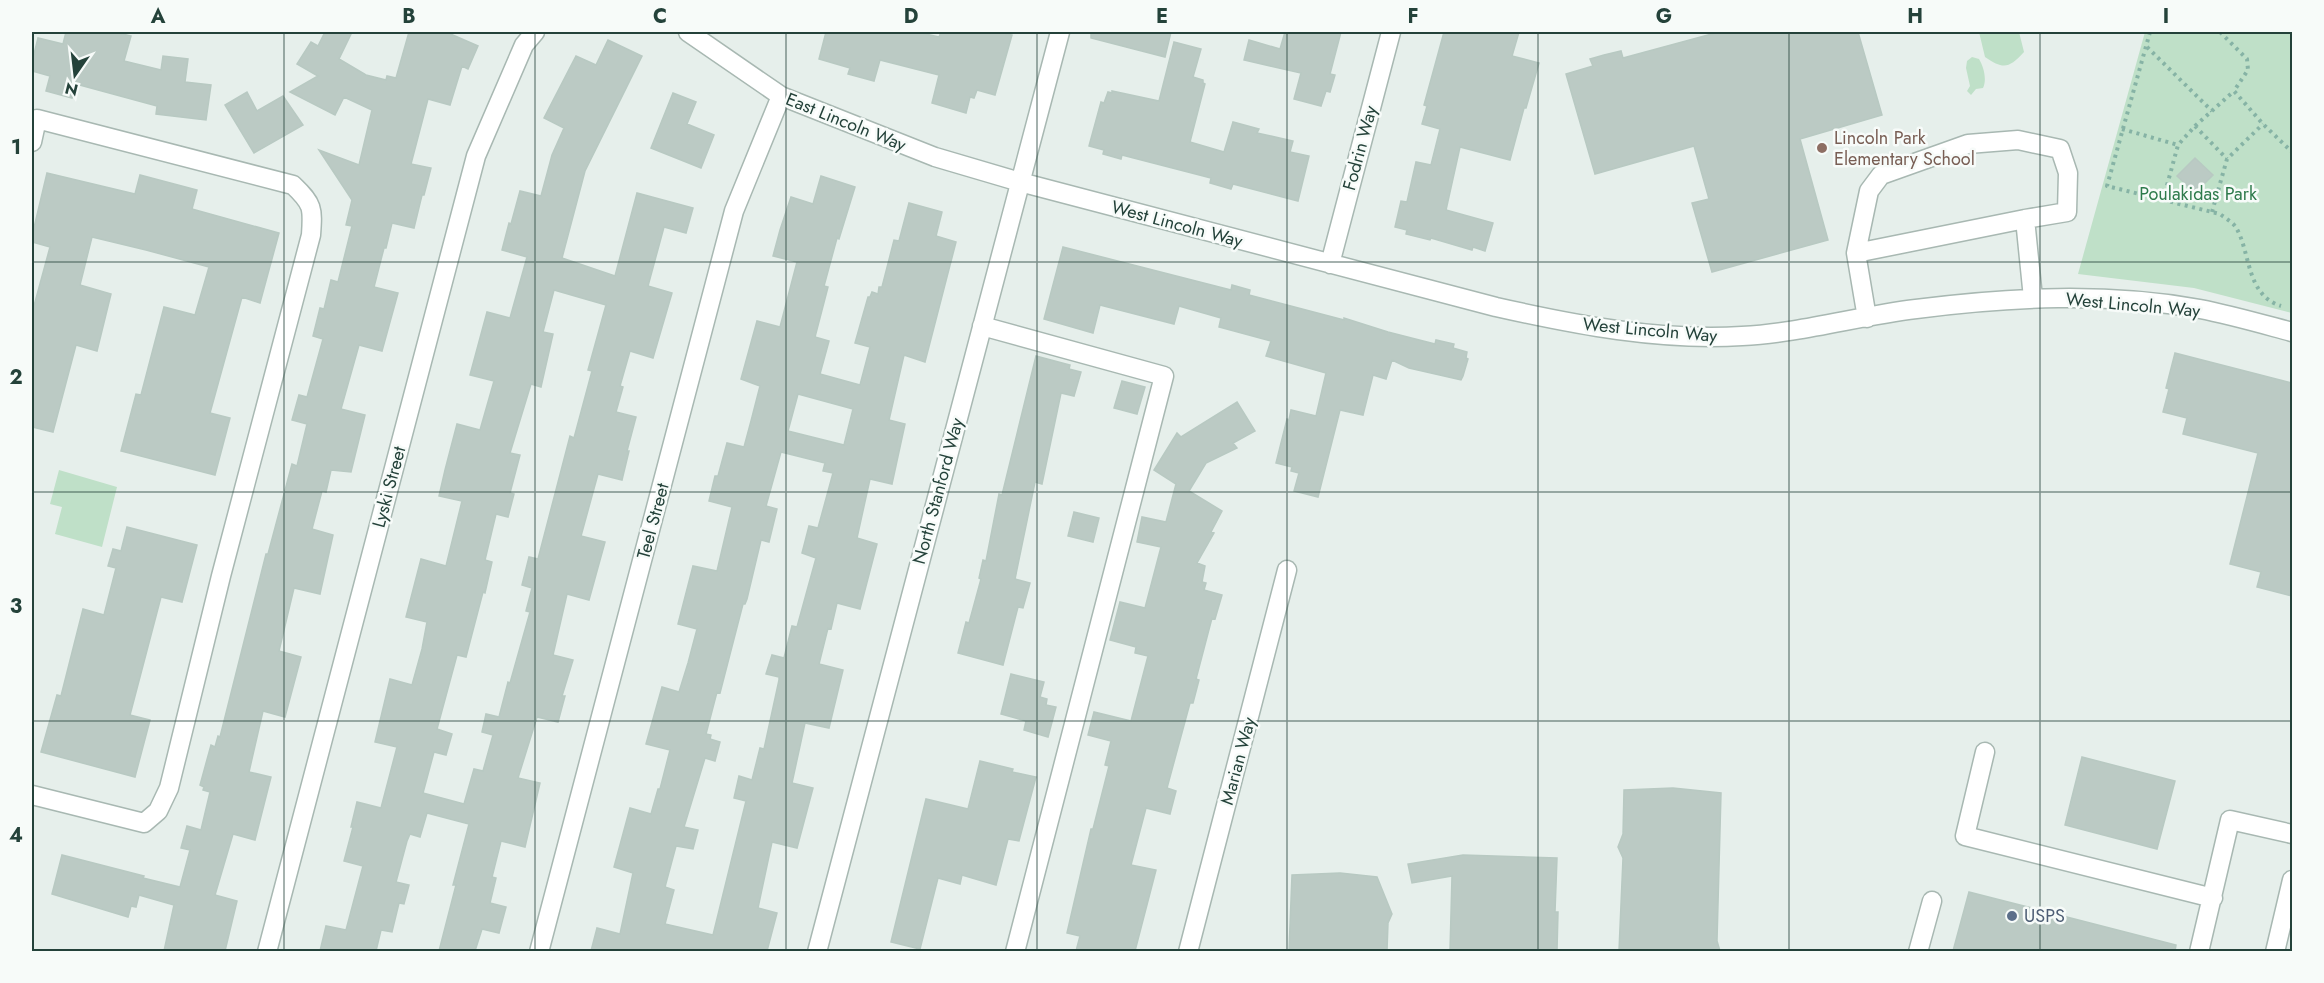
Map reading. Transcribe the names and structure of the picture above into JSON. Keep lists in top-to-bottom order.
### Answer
{
  "streets": {
    "street": [
      "East Lincoln Way",
      "Fodrin Way",
      "West Lincoln Way",
      "Lyski Street",
      "North Stanford Way",
      "Teel Street",
      "Marian Way"
    ]
  },
  "crossings": [
    ["East Lincoln Way", "West Lincoln Way"],
    ["East Lincoln Way", "North Stanford Way"],
    ["East Lincoln Way", "Teel Street"],
    ["Fodrin Way", "West Lincoln Way"],
    ["West Lincoln Way", "North Stanford Way"]
  ],
  "parks": ["Poulakidas Park"],
  "places": ["Lincoln Park Elementary School", "USPS"],
  "north": "bottom",
  "grid": {
    "columns": [
      "A",
      "B",
      "C",
      "D",
      "E",
      "F",
      "G",
      "H",
      "I"
    ],
    "rows": [
      "1",
      "2",
      "3",
      "4"
    ]
  }
}
